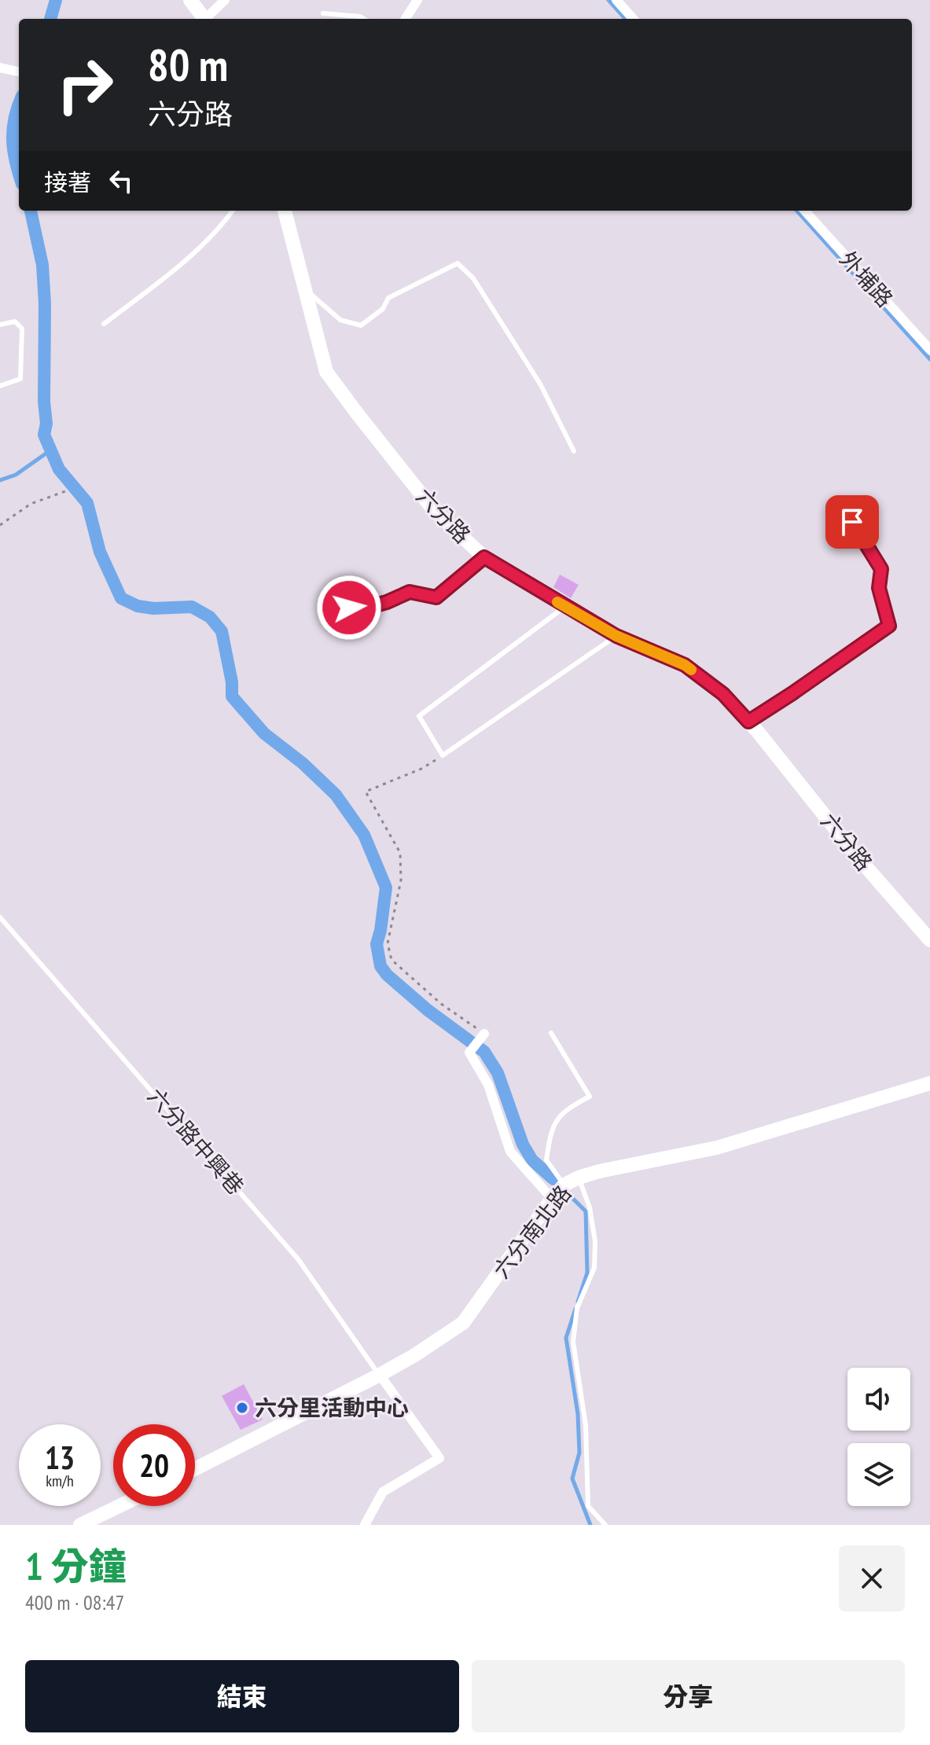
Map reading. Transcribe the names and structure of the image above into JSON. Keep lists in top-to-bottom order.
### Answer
{
  "streets": {
    "street": ["外埔路", "六分路", "六分南北路"],
    "lane": ["六分路中興巷"]
  },
  "crossings": [
    ["六分路中興巷", "六分南北路"]
  ],
  "places": ["六分里活動中心"],
  "page": {
    "turn": ["80 m", "六分路"],
    "then": "接著",
    "speed": "13 km/h",
    "limit": "20",
    "heading": ["1 分鐘", "400 m · 08:47"],
    "buttons": ["結束", "分享"]
  }
}
